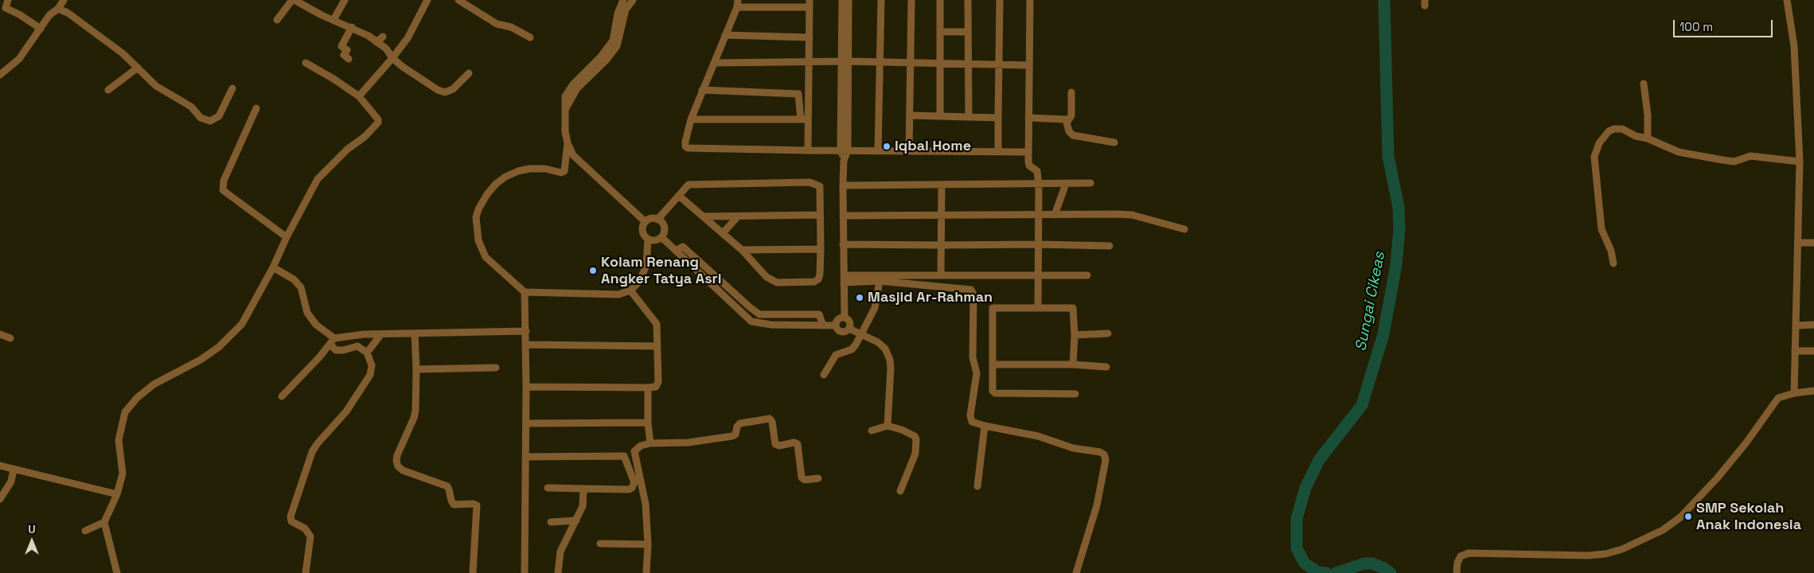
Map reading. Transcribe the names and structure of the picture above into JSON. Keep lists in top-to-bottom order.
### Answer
{
  "water": ["Sungai Cikeas"],
  "places": [
    "Iqbal Home",
    "Kolam Renang Angker Tatya Asri",
    "Masjid Ar-Rahman",
    "SMP Sekolah Anak Indonesia"
  ],
  "scale_bar": "100 m",
  "north": "top"
}
